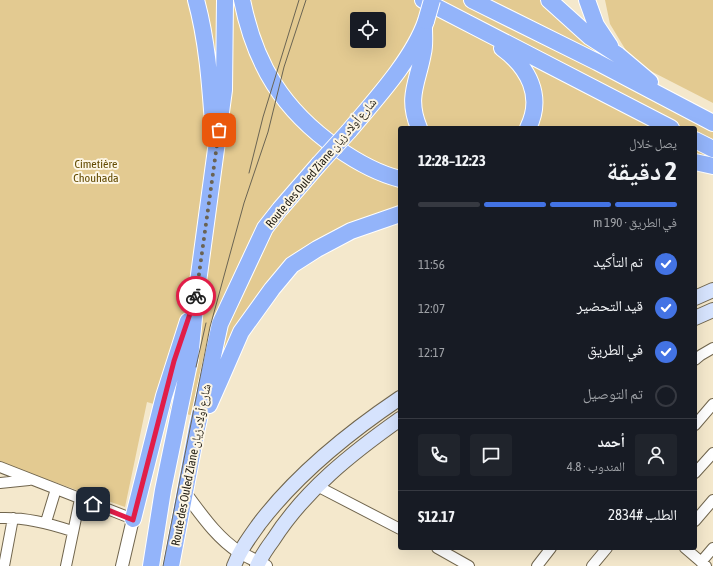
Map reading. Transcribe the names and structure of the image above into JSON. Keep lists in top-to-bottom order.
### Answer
{
  "streets": {
    "highway": ["Route des Ouled Ziane شارع أولاد زيان"]
  },
  "parks": ["Cimetière Chouhada"],
  "page": {
    "heading": ["2 دقيقة", "يصل خلال", "12:23–12:28"],
    "panel": [
      "أحمد",
      "المندوب · 4.8",
      "الطلب #2834",
      "$12.17"
    ],
    "bar": "في الطريق · 190 m",
    "list": [
      ["تم التأكيد", "11:56"],
      ["قيد التحضير", "12:07"],
      ["في الطريق", "12:17"],
      "تم التوصيل"
    ]
  }
}
